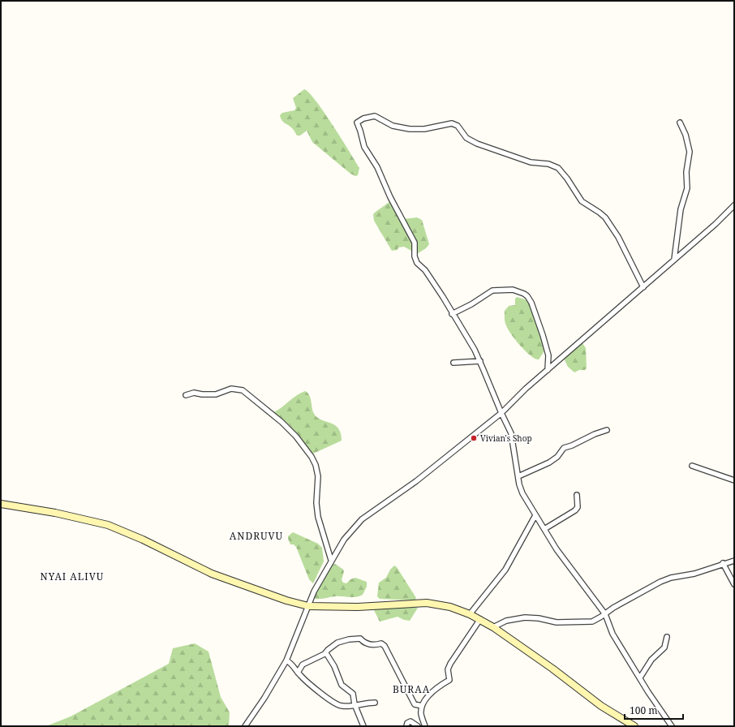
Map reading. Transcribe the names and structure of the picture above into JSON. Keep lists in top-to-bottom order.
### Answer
{
  "districts": ["ANDRUVU", "NYAI ALIVU", "BURAA"],
  "places": ["Vivian's Shop"],
  "scale_bar": "100 m"
}
